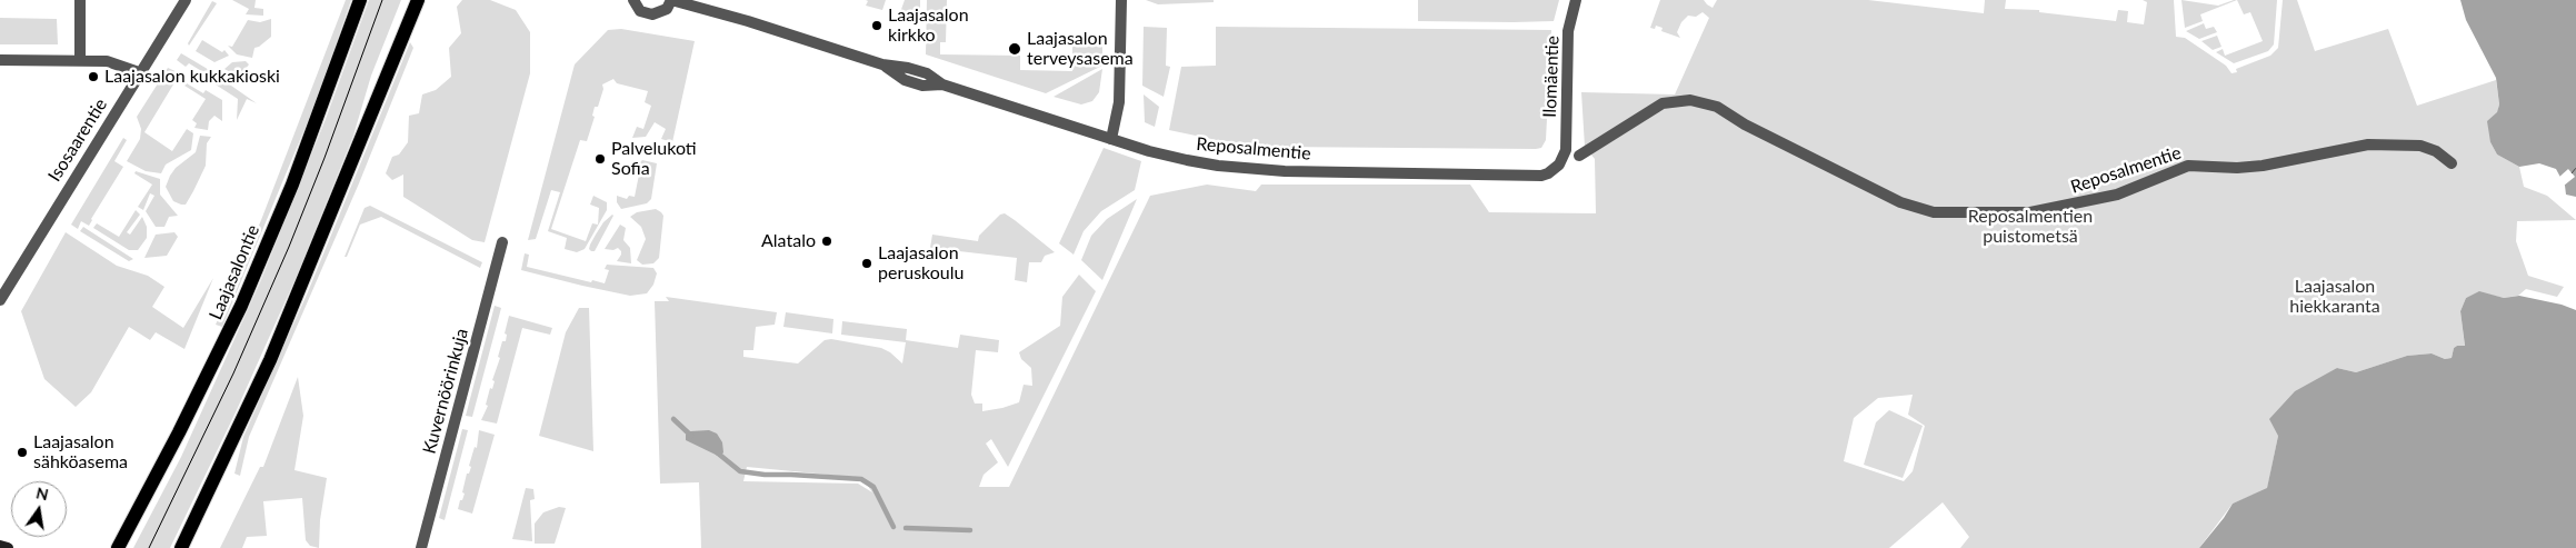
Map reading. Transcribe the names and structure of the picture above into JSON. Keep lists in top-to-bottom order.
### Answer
{
  "streets": {
    "main road": ["Laajasalontie"],
    "street": [
      "Ilomäentie",
      "Isosaarentie",
      "Reposalmentie",
      "Kuvernöörinkuja"
    ]
  },
  "crossings": [
    ["Ilomäentie", "Reposalmentie"]
  ],
  "parks": ["Reposalmentien puistometsä", "Laajasalon hiekkaranta"],
  "places": [
    "Laajasalon kirkko",
    "Laajasalon terveysasema",
    "Laajasalon kukkakioski",
    "Palvelukoti Sofia",
    "Alatalo",
    "Laajasalon peruskoulu",
    "Laajasalon sähköasema"
  ],
  "north": "top"
}
